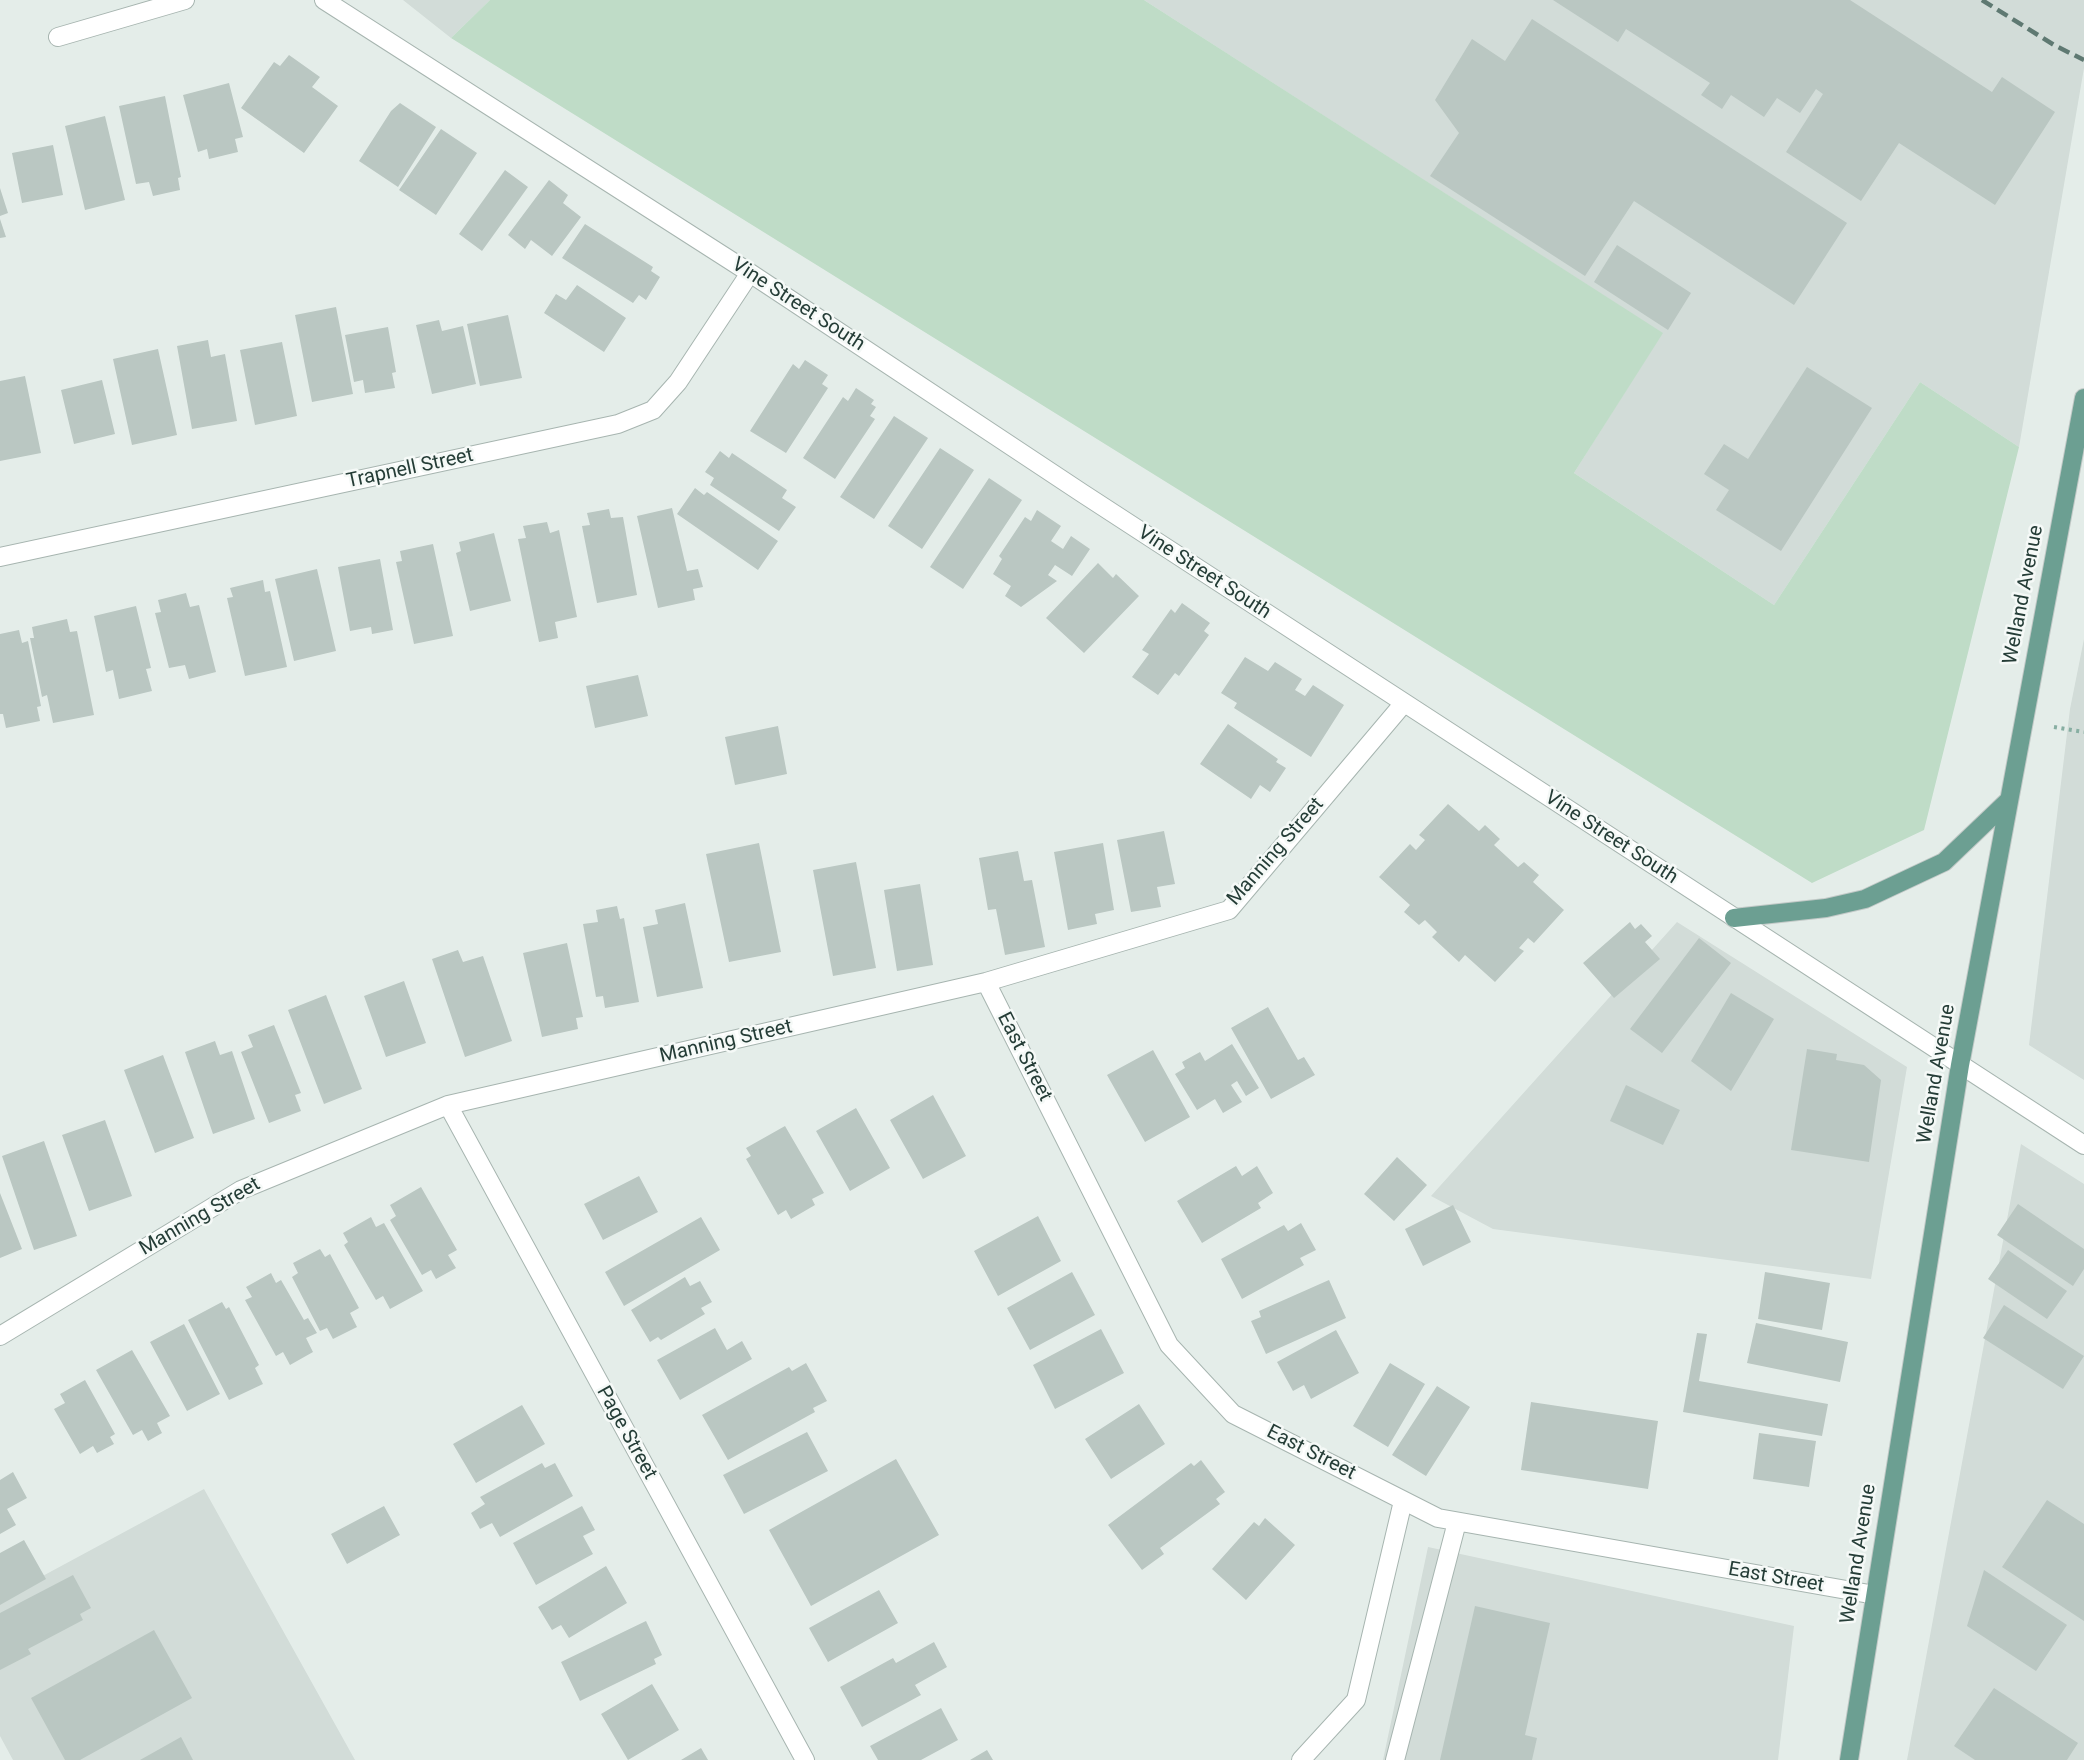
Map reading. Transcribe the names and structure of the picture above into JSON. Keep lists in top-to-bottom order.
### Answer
{
  "streets": {
    "main road": ["Welland Avenue"],
    "street": [
      "Vine Street South",
      "Trapnell Street",
      "Manning Street",
      "East Street",
      "Page Street"
    ]
  },
  "crossings": [
    ["Vine Street South", "Trapnell Street"],
    ["Vine Street South", "Welland Avenue"],
    ["Vine Street South", "Manning Street"],
    ["Welland Avenue", "East Street"],
    ["Manning Street", "East Street"],
    ["Manning Street", "Page Street"]
  ]
}
